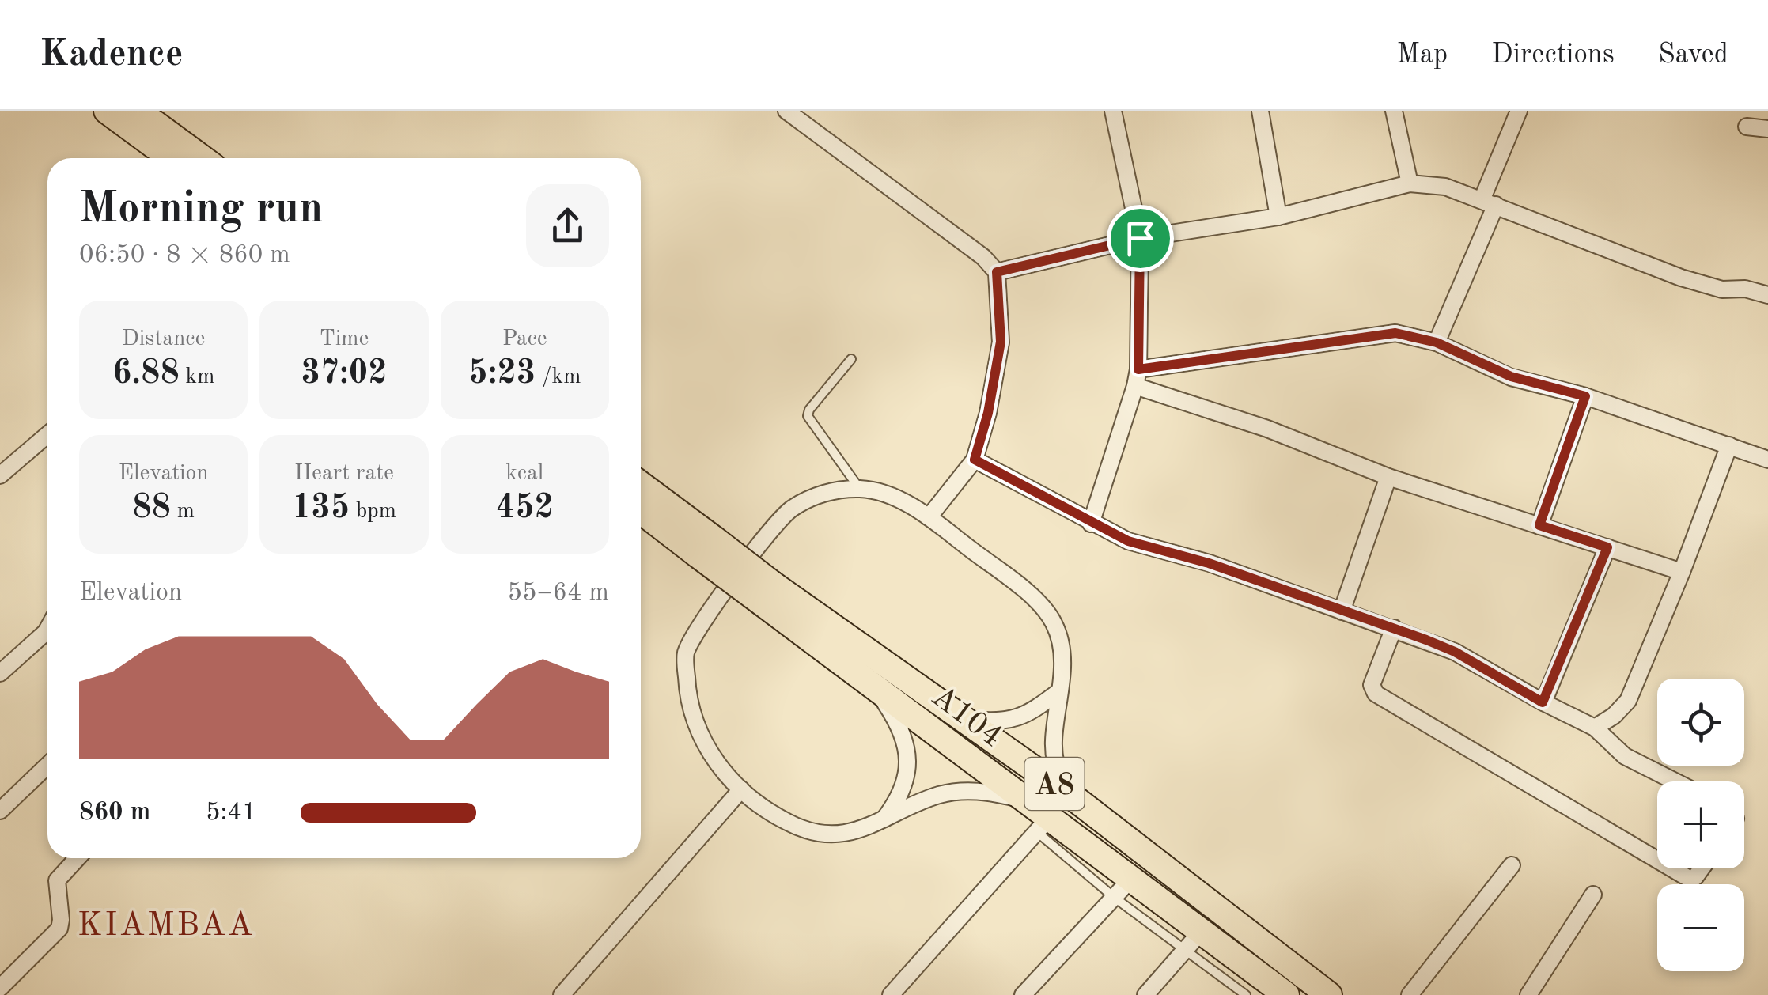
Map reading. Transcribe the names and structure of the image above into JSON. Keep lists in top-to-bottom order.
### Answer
{
  "streets": {
    "highway": ["A104", "A8"]
  },
  "crossings": [
    ["A104", "A8"]
  ],
  "districts": ["KIAMBAA"],
  "page": {
    "header": "Kadence",
    "nav": ["Map", "Directions", "Saved"],
    "heading": ["Morning run", "06:50 · 8 × 860 m"],
    "stats": [
      ["Distance", "6.88 km"],
      ["Time", "37:02"],
      ["Pace", "5:23 /km"],
      ["Elevation", "88 m"],
      ["Heart rate", "135 bpm"],
      ["kcal", "452"]
    ],
    "chart": ["Elevation", "55–64 m"],
    "map_buttons": ["+", "−"],
    "list": [
      {
        "name": "860 m",
        "note": "5:41"
      }
    ]
  }
}
